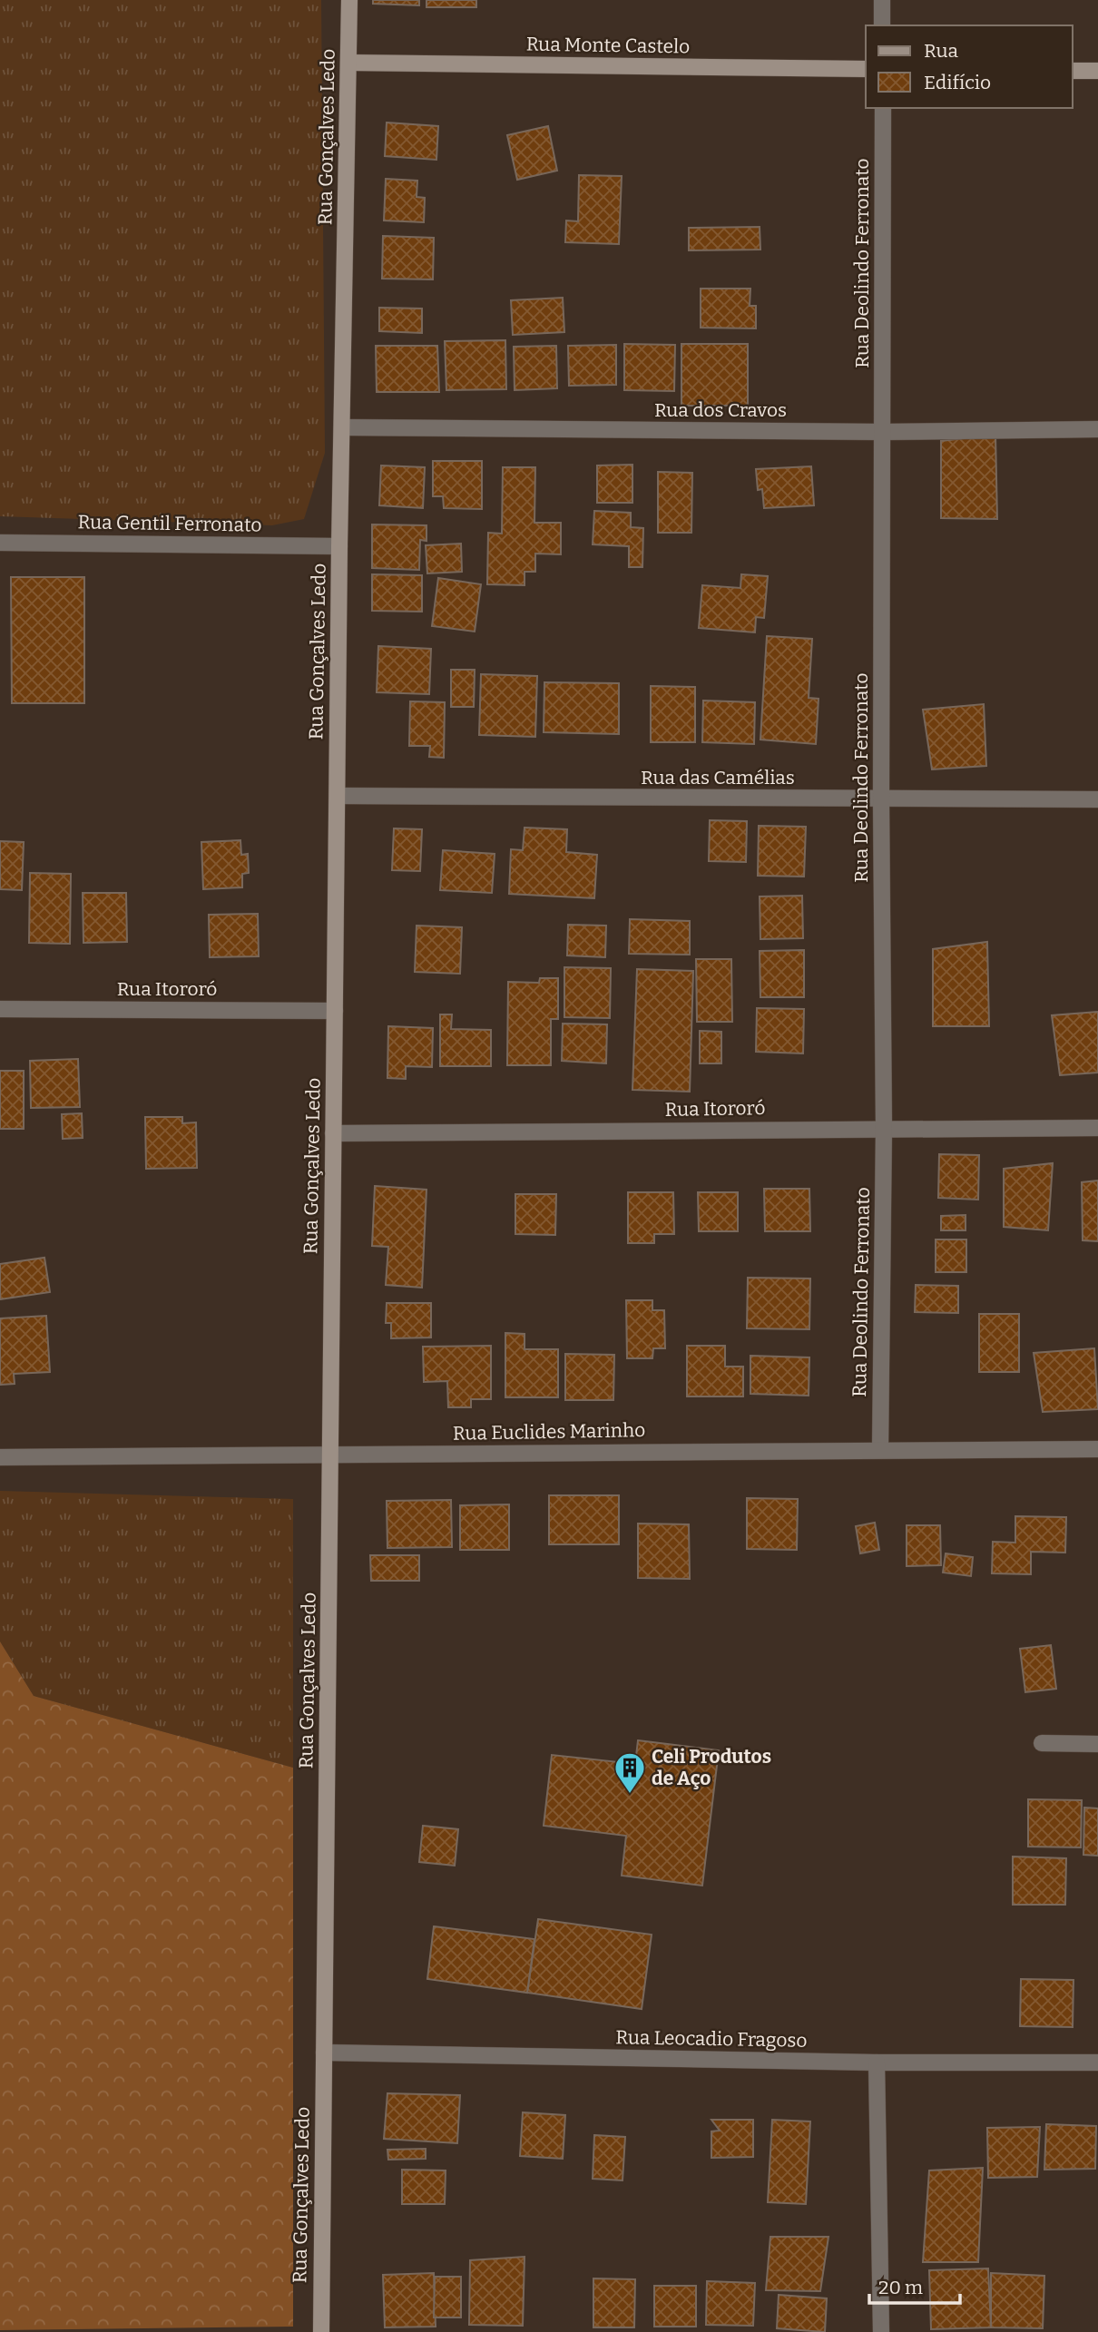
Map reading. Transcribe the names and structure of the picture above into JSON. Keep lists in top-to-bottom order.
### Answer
{
  "streets": {
    "street": [
      "Rua Monte Castelo",
      "Rua Gonçalves Ledo",
      "Rua Deolindo Ferronato",
      "Rua dos Cravos",
      "Rua Gentil Ferronato",
      "Rua das Camélias",
      "Rua Itororó",
      "Rua Euclides Marinho",
      "Rua Leocadio Fragoso"
    ]
  },
  "crossings": [
    ["Rua Monte Castelo", "Rua Gonçalves Ledo"],
    ["Rua Gonçalves Ledo", "Rua dos Cravos"],
    ["Rua Gonçalves Ledo", "Rua Gentil Ferronato"],
    ["Rua Gonçalves Ledo", "Rua das Camélias"],
    ["Rua Gonçalves Ledo", "Rua Itororó"],
    ["Rua Gonçalves Ledo", "Rua Euclides Marinho"],
    ["Rua Gonçalves Ledo", "Rua Leocadio Fragoso"],
    ["Rua Deolindo Ferronato", "Rua dos Cravos"],
    ["Rua Deolindo Ferronato", "Rua das Camélias"],
    ["Rua Deolindo Ferronato", "Rua Itororó"],
    ["Rua Deolindo Ferronato", "Rua Euclides Marinho"]
  ],
  "places": {
    "building": ["Celi Produtos de Aço"]
  },
  "legend": ["Rua", "Edifício"],
  "scale_bar": "20 m"
}
